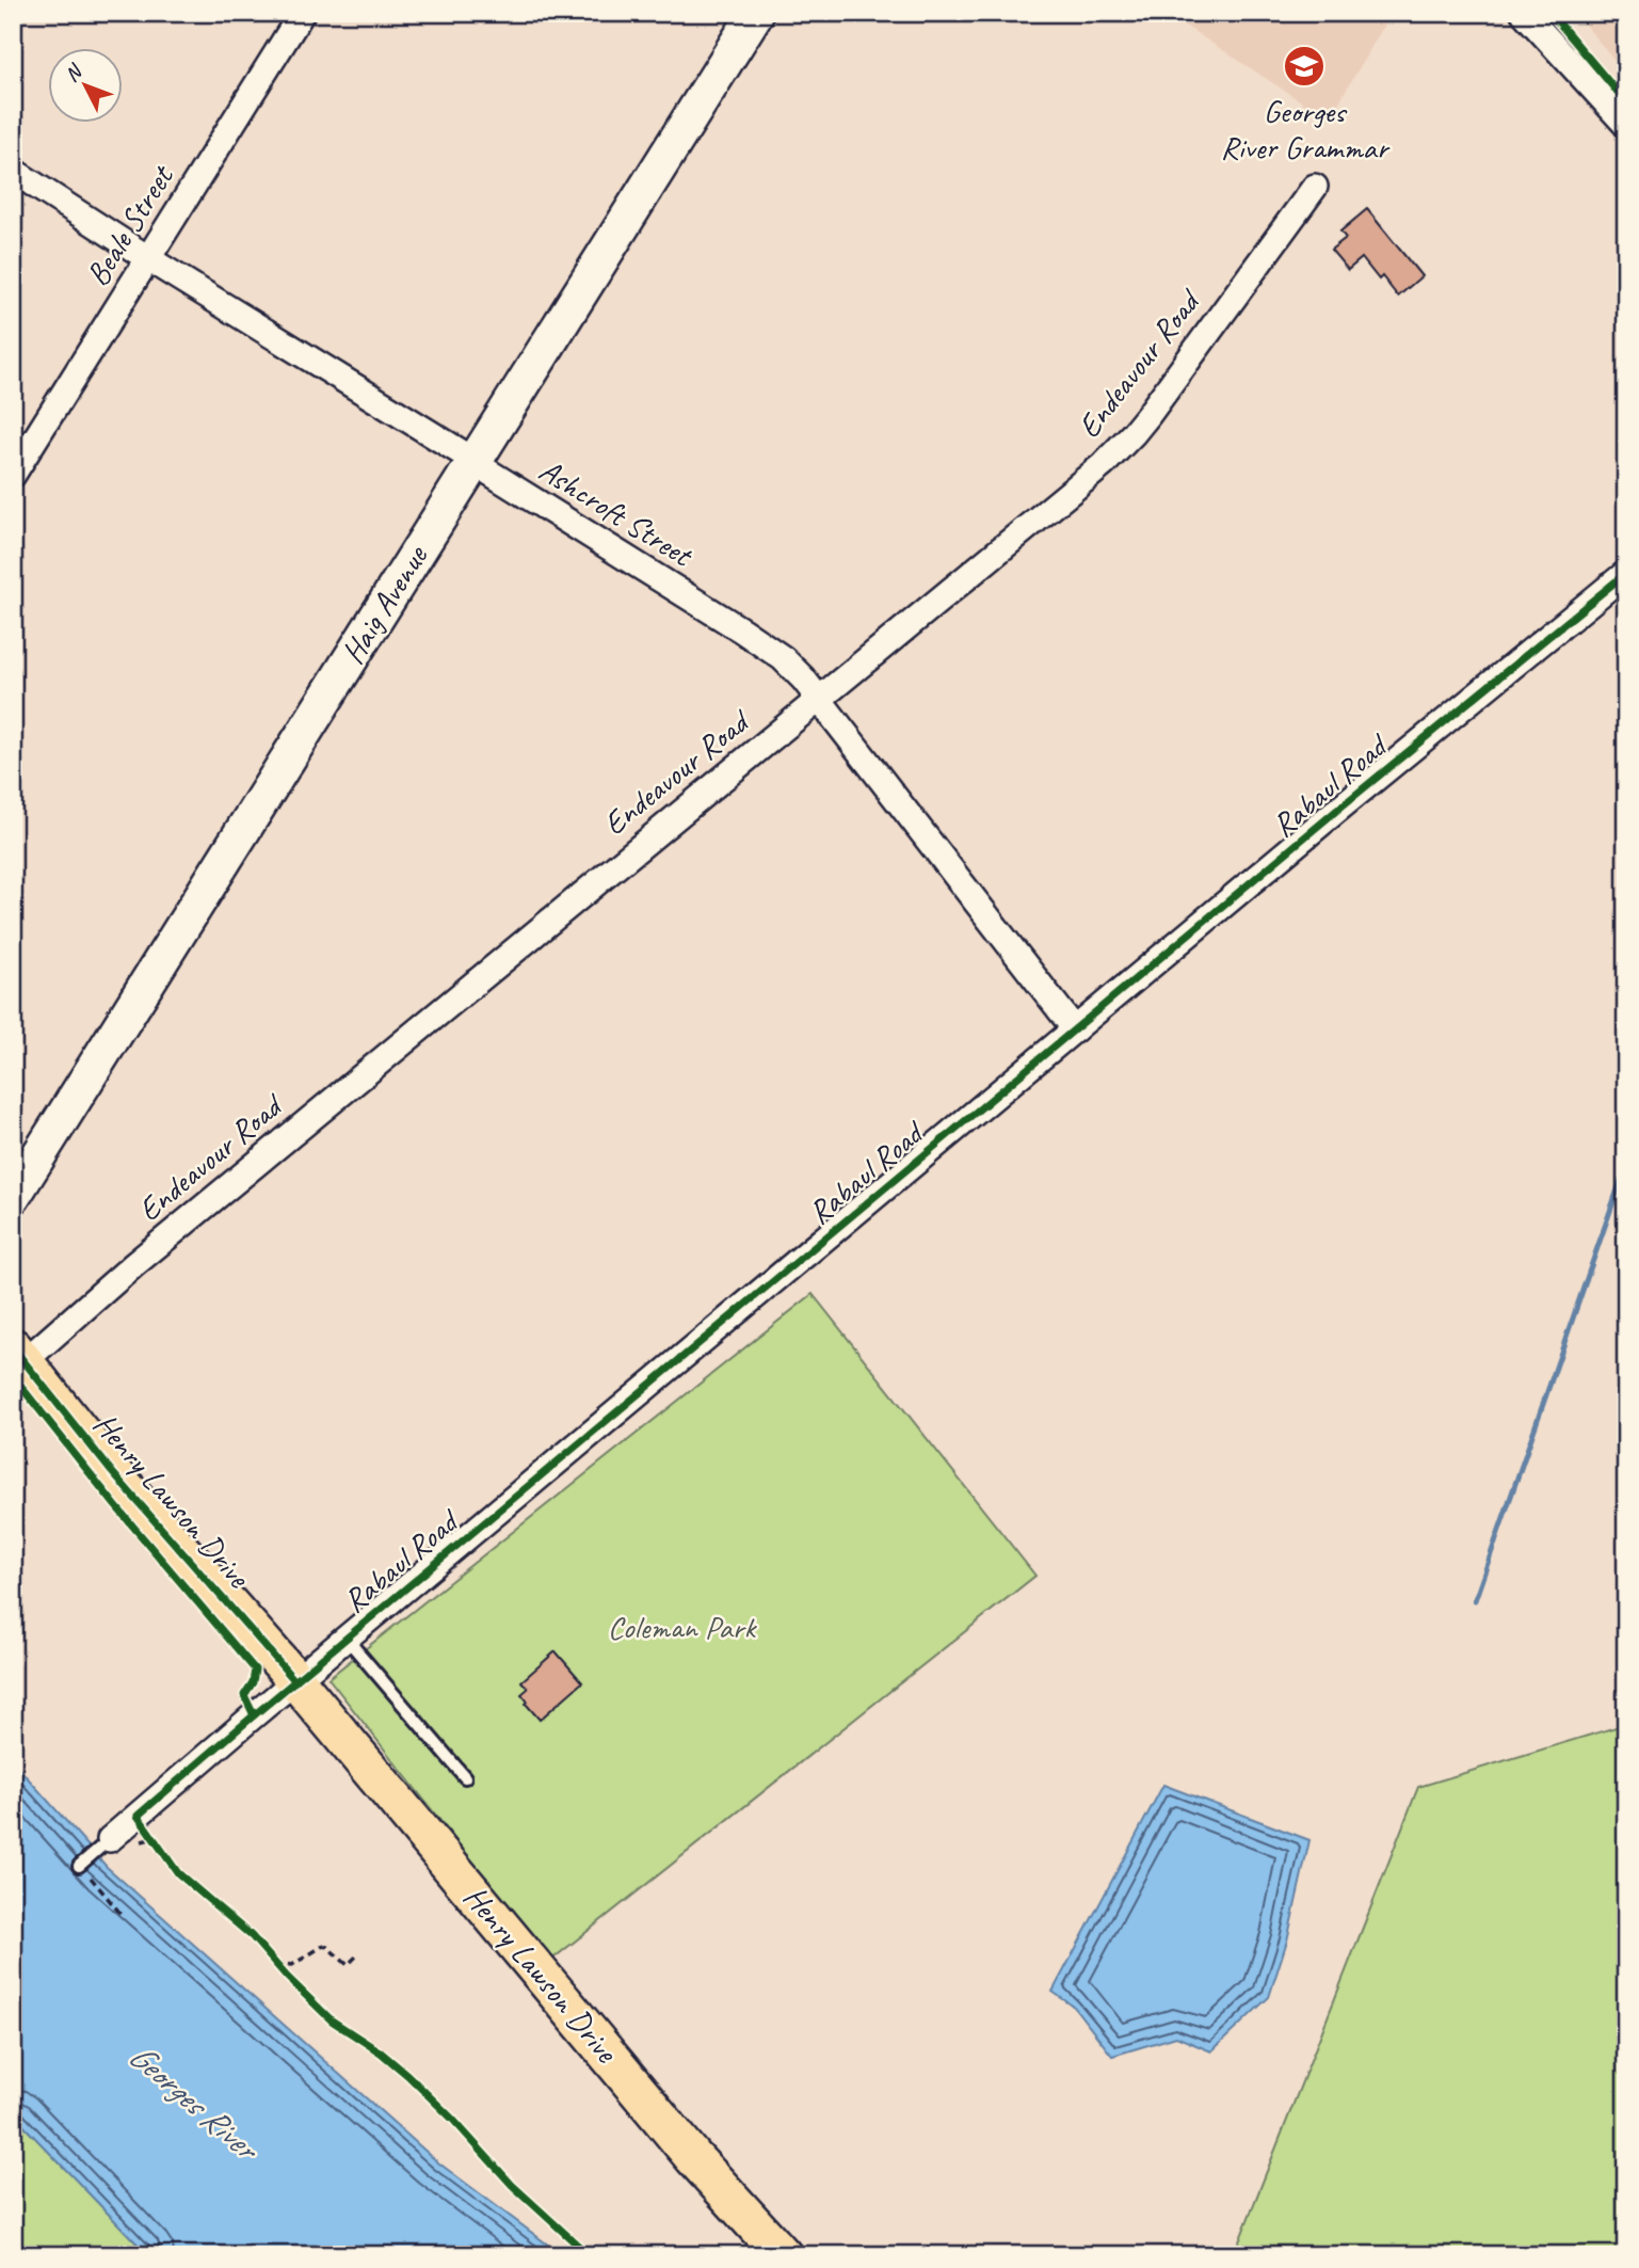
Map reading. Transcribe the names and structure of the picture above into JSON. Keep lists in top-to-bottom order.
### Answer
{
  "streets": {
    "main road": ["Haig Avenue", "Henry Lawson Drive"],
    "street": [
      "Beale Street",
      "Endeavour Road",
      "Ashcroft Street",
      "Rabaul Road"
    ]
  },
  "crossings": [
    ["Beale Street", "Ashcroft Street"],
    ["Endeavour Road", "Ashcroft Street"],
    ["Endeavour Road", "Henry Lawson Drive"],
    ["Ashcroft Street", "Haig Avenue"],
    ["Ashcroft Street", "Rabaul Road"],
    ["Rabaul Road", "Henry Lawson Drive"]
  ],
  "water": ["Georges River"],
  "parks": ["Coleman Park"],
  "places": {
    "school or university": ["Georges River Grammar"]
  },
  "north": "top left"
}
